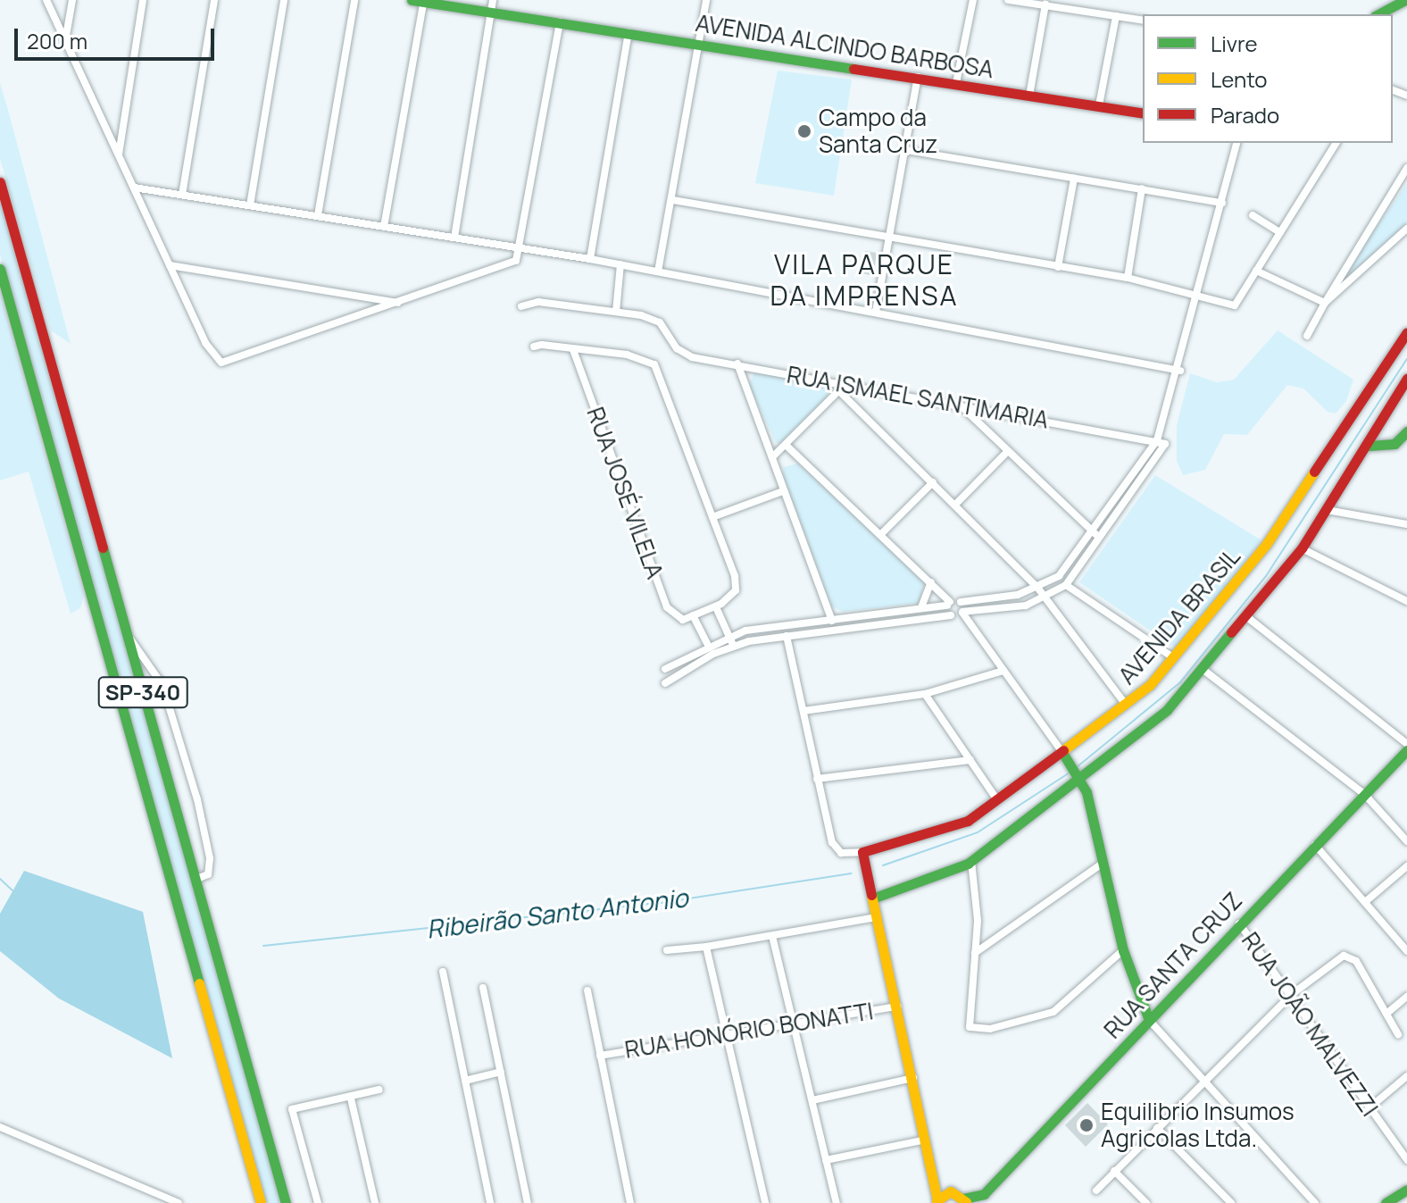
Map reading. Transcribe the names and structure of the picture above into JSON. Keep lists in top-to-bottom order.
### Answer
{
  "streets": {
    "main road": [
      "AVENIDA ALCINDO BARBOSA",
      "AVENIDA BRASIL",
      "SP-340",
      "RUA SANTA CRUZ"
    ],
    "street": [
      "RUA ISMAEL SANTIMARIA",
      "RUA JOSÉ VILELA",
      "RUA JOÃO MALVEZZI",
      "RUA HONÓRIO BONATTI"
    ]
  },
  "crossings": [
    ["RUA SANTA CRUZ", "RUA JOÃO MALVEZZI"]
  ],
  "districts": ["VILA PARQUE DA IMPRENSA"],
  "water": ["Ribeirão Santo Antonio"],
  "places": ["Campo da Santa Cruz", "Equilibrio Insumos Agricolas Ltda."],
  "legend": ["Livre", "Lento", "Parado"],
  "scale_bar": "200 m"
}
